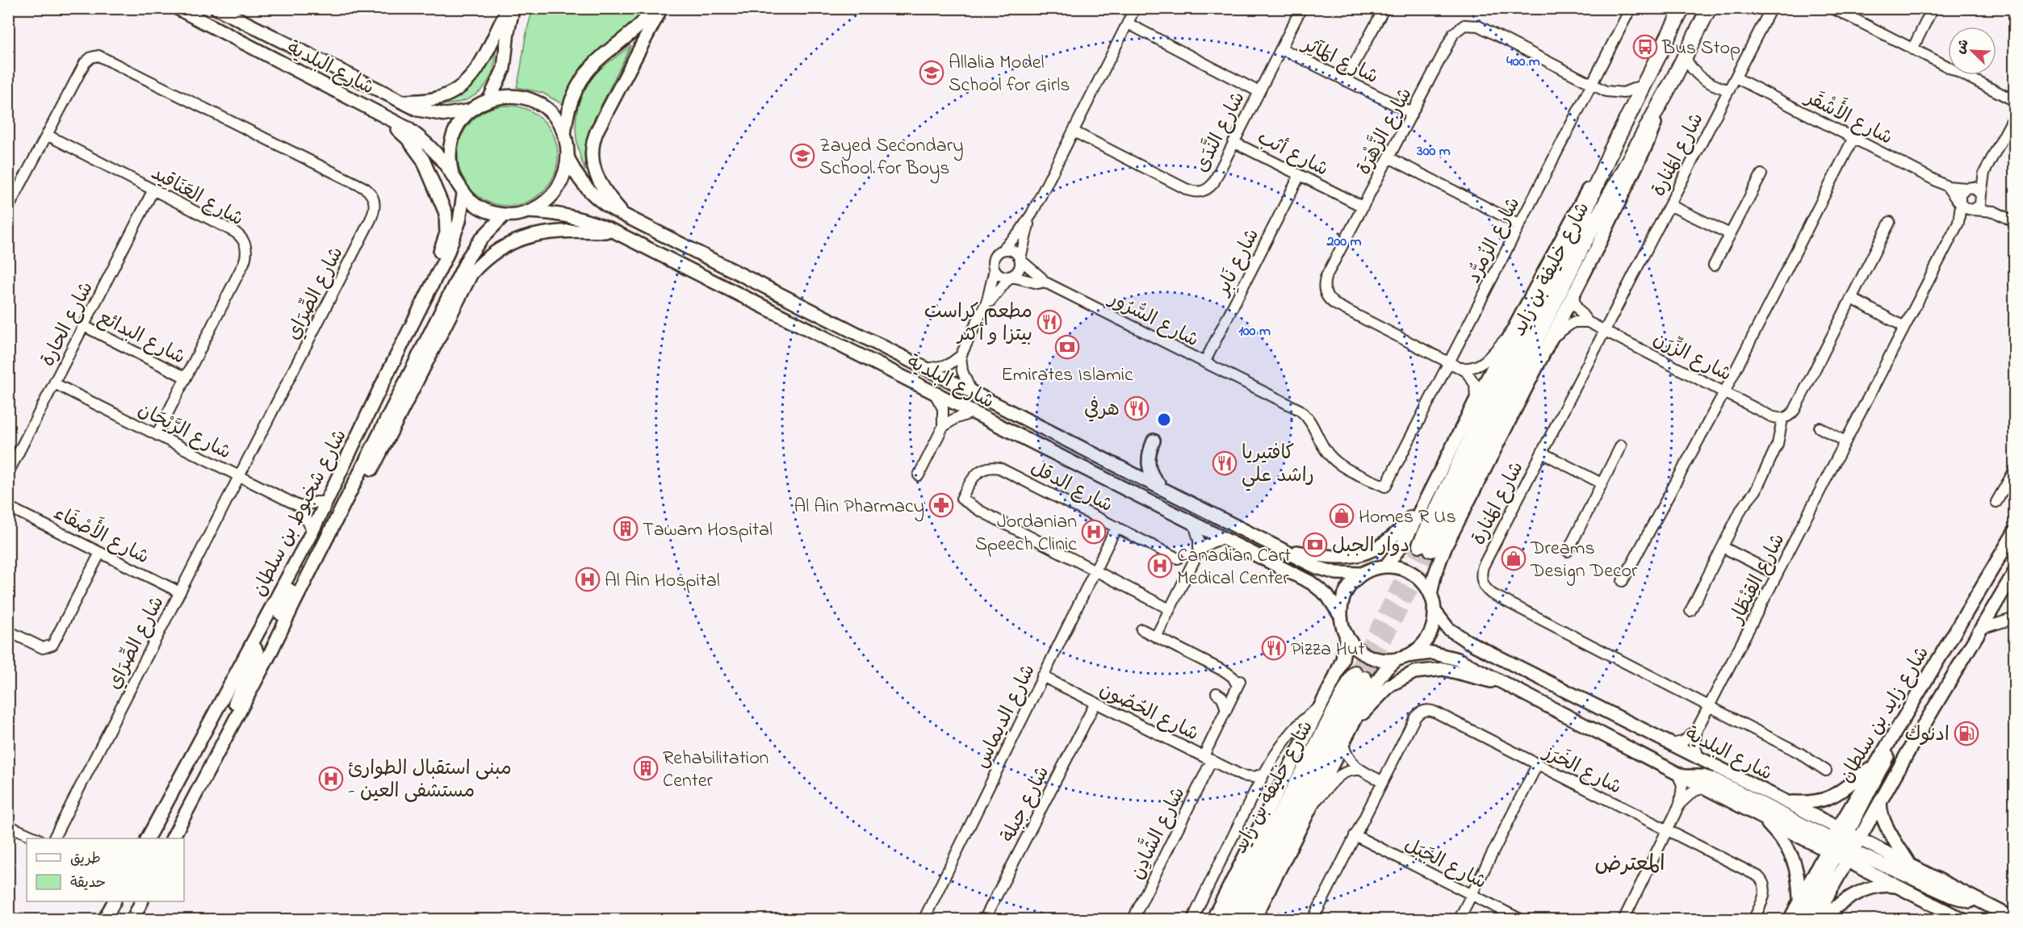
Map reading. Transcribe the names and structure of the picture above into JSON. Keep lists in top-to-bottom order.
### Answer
{
  "streets": {
    "highway": ["شارع خليفة بن زايد"],
    "main road": ["شارع البلدية", "شارع شخبوط بن سلطان", "شارع زايد بن سلطان"],
    "street": [
      "شارع المَآثِر",
      "شارع الأَشْقَر",
      "شارع الزَّهْرَة",
      "شارع النَّدَى",
      "شارع أثب",
      "شارع المَنارة",
      "شارع العَنَاقِيد",
      "شارع الزُمرُّد",
      "شارع نَابِر",
      "شارع الصِّرَاي",
      "شارع السُّرُور",
      "شارع الحارة",
      "شارع البدائع",
      "شارع الزِّرَن",
      "شارع الرَّيْحَان",
      "شارع الدقل",
      "شارع الأَصْفَاء",
      "شارع القِنْطَار",
      "شارع الحُصُون",
      "شارع الديماس",
      "شارع الخَرَز",
      "شارع جبلة",
      "شارع الشَّادِن",
      "شارع الجَبَل"
    ]
  },
  "crossings": [
    ["شارع المَآثِر", "شارع الزَّهْرَة"],
    ["شارع المَآثِر", "شارع النَّدَى"],
    ["شارع البلدية", "شارع شخبوط بن سلطان"],
    ["شارع البلدية", "شارع القِنْطَار"],
    ["شارع البلدية", "شارع زايد بن سلطان"],
    ["شارع الأَشْقَر", "شارع المَنارة"],
    ["شارع الأَشْقَر", "شارع القِنْطَار"],
    ["شارع الزَّهْرَة", "شارع أثب"],
    ["شارع الزَّهْرَة", "شارع الزُمرُّد"],
    ["شارع الزَّهْرَة", "شارع خليفة بن زايد"],
    ["شارع النَّدَى", "شارع أثب"],
    ["شارع أثب", "شارع نَابِر"],
    ["شارع المَنارة", "شارع الزِّرَن"],
    ["شارع المَنارة", "شارع القِنْطَار"],
    ["شارع العَنَاقِيد", "شارع الصِّرَاي"],
    ["شارع العَنَاقِيد", "شارع الحارة"],
    ["شارع العَنَاقِيد", "شارع البدائع"],
    ["شارع العَنَاقِيد", "شارع الرَّيْحَان"],
    ["شارع الزُمرُّد", "شارع السُّرُور"],
    ["شارع نَابِر", "شارع السُّرُور"],
    ["شارع الصِّرَاي", "شارع الرَّيْحَان"],
    ["شارع الصِّرَاي", "شارع الأَصْفَاء"],
    ["شارع الحارة", "شارع البدائع"],
    ["شارع الحارة", "شارع الرَّيْحَان"],
    ["شارع الدقل", "شارع الديماس"],
    ["شارع الحُصُون", "شارع الديماس"],
    ["شارع الحُصُون", "شارع جبلة"],
    ["شارع الحُصُون", "شارع الشَّادِن"],
    ["شارع الخَرَز", "شارع الجَبَل"]
  ],
  "districts": ["المعترض"],
  "places": {
    "bus stop": ["Bus Stop"],
    "school or university": ["Allalia Model School for Girls", "Zayed Secondary School for Boys"],
    "restaurant": [
      "مطعم كراست بيتزا و أكثر",
      "هرفي",
      "كافتيريا راشد علي",
      "Pizza Hut"
    ],
    "bank": ["Emirates Islamic", "دوار الجبل"],
    "pharmacy": ["Al Ain Pharmacy"],
    "shop": ["Homes R Us", "Dreams Design Decor"],
    "building": ["Tawam Hospital", "Rehabilitation Center"],
    "hospital": [
      "Jordanian Speech Clinic",
      "Canadian Cart Medical Center",
      "Al Ain Hospital",
      "مبنى استقبال الطوارئ - مستشفى العين"
    ],
    "fuel station": ["ادنوك"]
  },
  "legend": ["طريق", "حديقة"],
  "north": "top left",
  "rings": [
    "400 m",
    "300 m",
    "200 m",
    "100 m"
  ]
}
